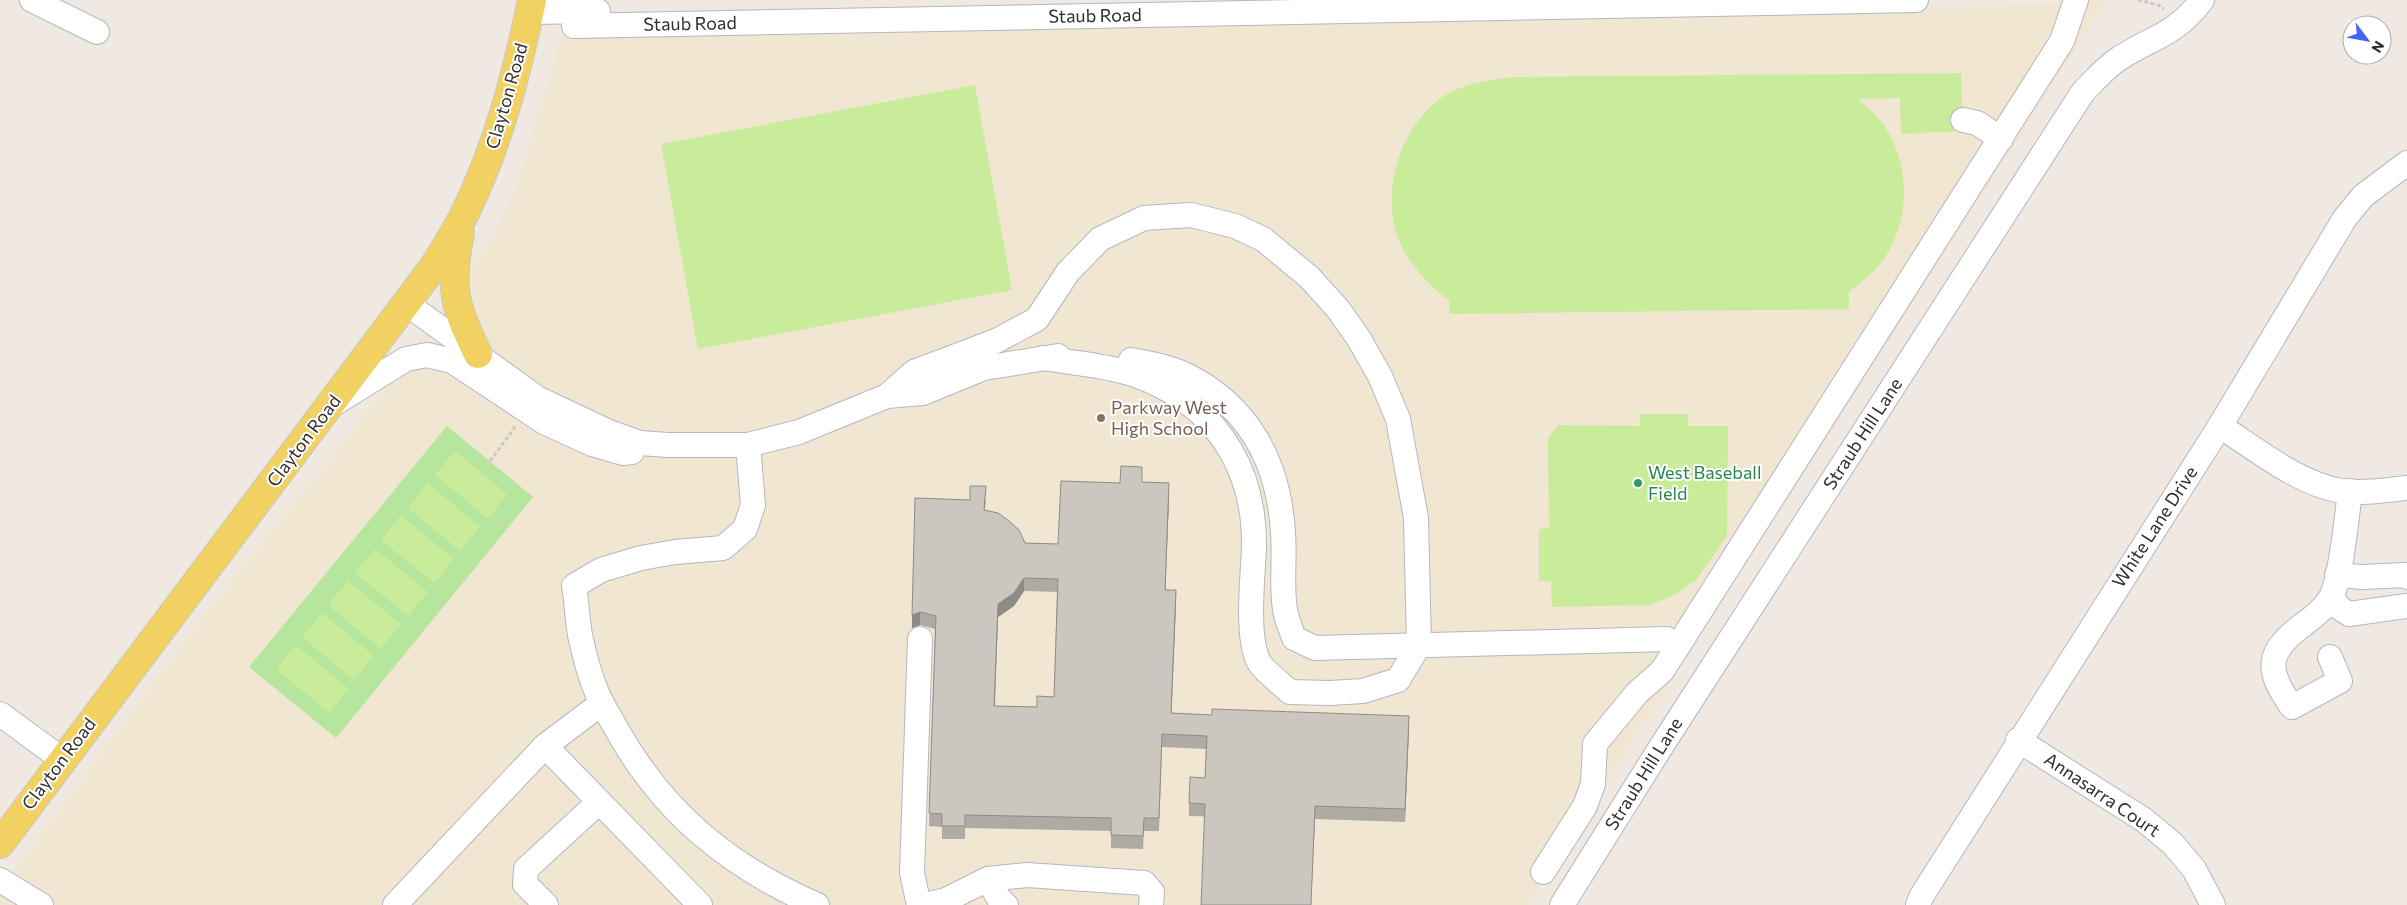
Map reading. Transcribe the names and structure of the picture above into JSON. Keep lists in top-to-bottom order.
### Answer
{
  "streets": {
    "main road": ["Clayton Road"],
    "street": [
      "Staub Road",
      "Straub Hill Lane",
      "White Lane Drive",
      "Annasarra Court"
    ]
  },
  "crossings": [
    ["White Lane Drive", "Annasarra Court"]
  ],
  "places": ["Parkway West High School", "West Baseball Field"],
  "north": "bottom right"
}
